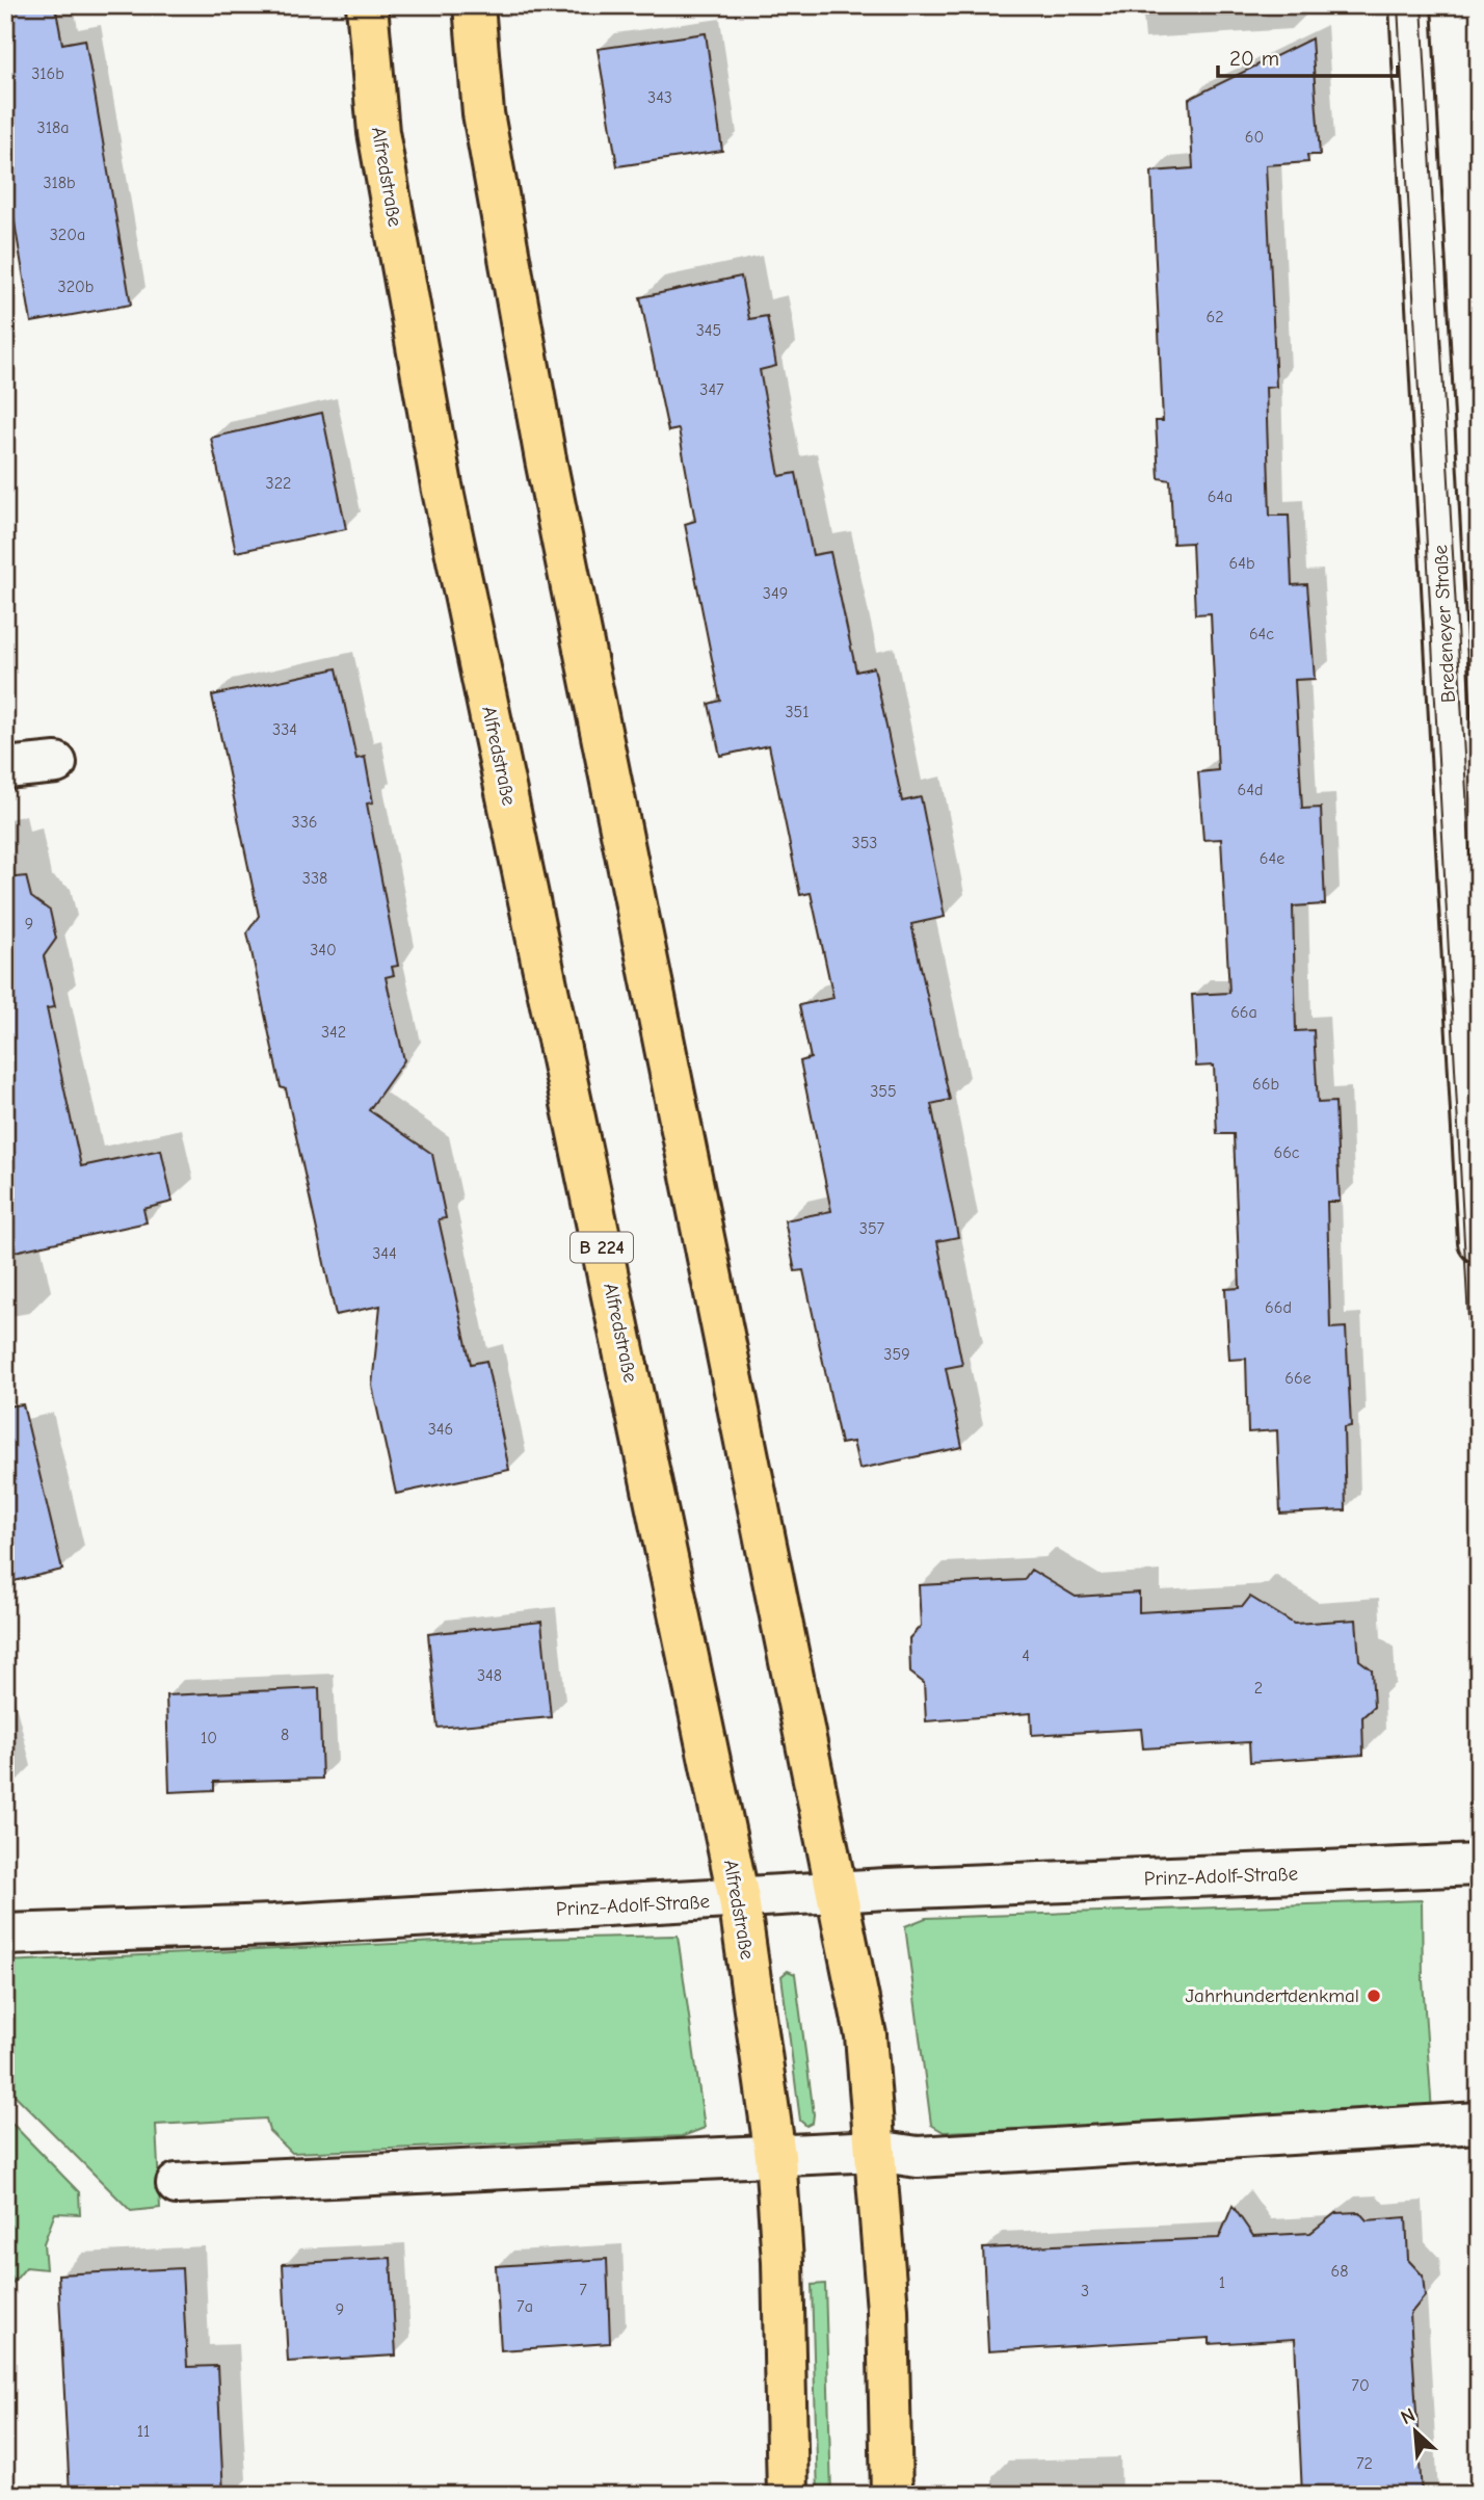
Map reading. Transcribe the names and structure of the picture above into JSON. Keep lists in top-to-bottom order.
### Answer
{
  "streets": {
    "main road": ["Alfredstraße", "B 224"],
    "street": ["Bredeneyer Straße", "Prinz-Adolf-Straße"]
  },
  "crossings": [
    ["Alfredstraße", "Prinz-Adolf-Straße"]
  ],
  "places": ["Jahrhundertdenkmal"],
  "house_numbers": [
    "316b",
    "343",
    "318a",
    "60",
    "318b",
    "320a",
    "320b",
    "62",
    "345",
    "347",
    "322",
    "64a",
    "64b",
    "349",
    "64c",
    "351",
    "334",
    "64d",
    "336",
    "353",
    "64e",
    "338",
    "9",
    "340",
    "66a",
    "342",
    "66b",
    "355",
    "66c",
    "357",
    "344",
    "66d",
    "359",
    "66e",
    "346",
    "4",
    "348",
    "2",
    "8",
    "10",
    "68",
    "1",
    "7",
    "3",
    "7a",
    "9",
    "70",
    "11",
    "72"
  ],
  "scale_bar": "20 m",
  "north": "top left"
}
